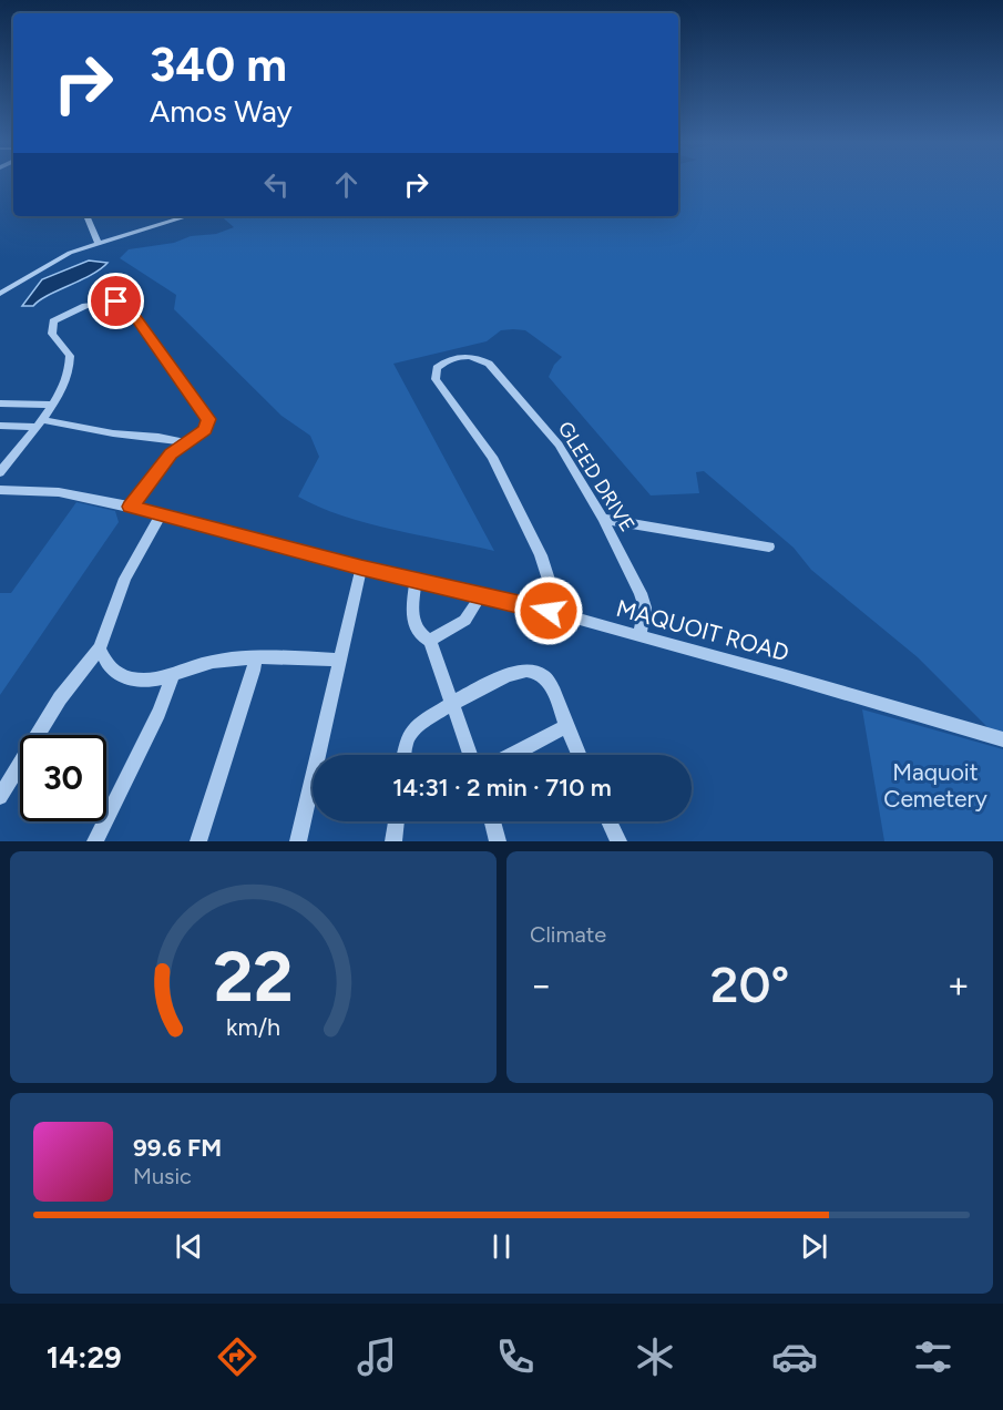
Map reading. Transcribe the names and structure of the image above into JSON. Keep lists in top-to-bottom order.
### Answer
{
  "streets": {
    "street": ["GLEED DRIVE", "MAQUOIT ROAD"]
  },
  "crossings": [
    ["GLEED DRIVE", "MAQUOIT ROAD"]
  ],
  "parks": ["Maquoit Cemetery"],
  "page": {
    "turn": ["340 m", "Amos Way"],
    "limit": "30",
    "trip": "14:31 · 2 min · 710 m",
    "tile": "Climate",
    "heat": ["−", "20°", "+"],
    "song": ["99.6 FM", "Music"],
    "tabs": "14:29",
    "gauge": ["22", "km/h"]
  }
}
